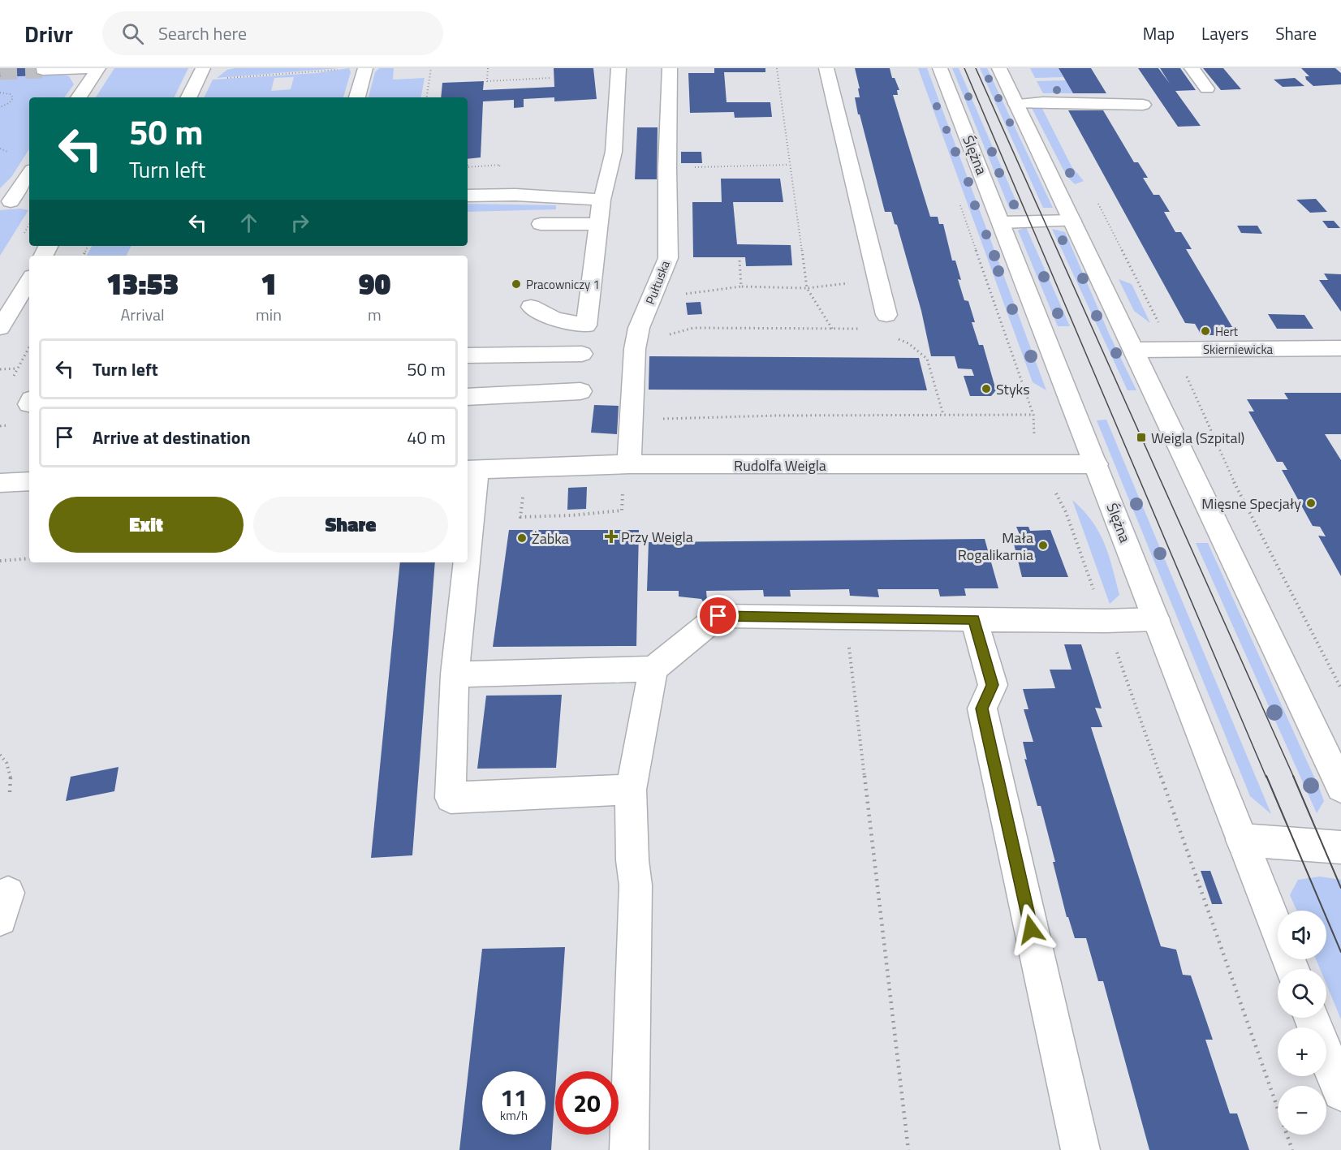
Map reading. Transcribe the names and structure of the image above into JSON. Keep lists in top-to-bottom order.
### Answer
{
  "streets": {
    "main road": [
      "Ślężna",
      "Pułtuska",
      "Skierniewicka",
      "Rudolfa Weigla"
    ]
  },
  "crossings": [
    ["Ślężna", "Rudolfa Weigla"],
    ["Pułtuska", "Rudolfa Weigla"]
  ],
  "places": {
    "other": [
      "Pracowniczy 1",
      "Hert",
      "Styks",
      "Mięsne Specjały",
      "Żabka",
      "Mała Rogalikarnia"
    ],
    "transit": ["Weigla (Szpital)"],
    "health": ["Przy Weigla"]
  },
  "page": {
    "header": "Drivr",
    "search": "Search here",
    "nav": ["Map", "Layers", "Share"],
    "turn": ["50 m", "Turn left"],
    "eta": [
      "13:53",
      "Arrival",
      "1",
      "min",
      "90",
      "m"
    ],
    "list": [
      {
        "name": "Turn left",
        "value": "50 m"
      },
      {
        "name": "Arrive at destination",
        "value": "40 m"
      }
    ],
    "buttons": ["Exit", "Share"],
    "map_buttons": ["+", "−"],
    "speed": "11 km/h",
    "limit": "20"
  }
}
